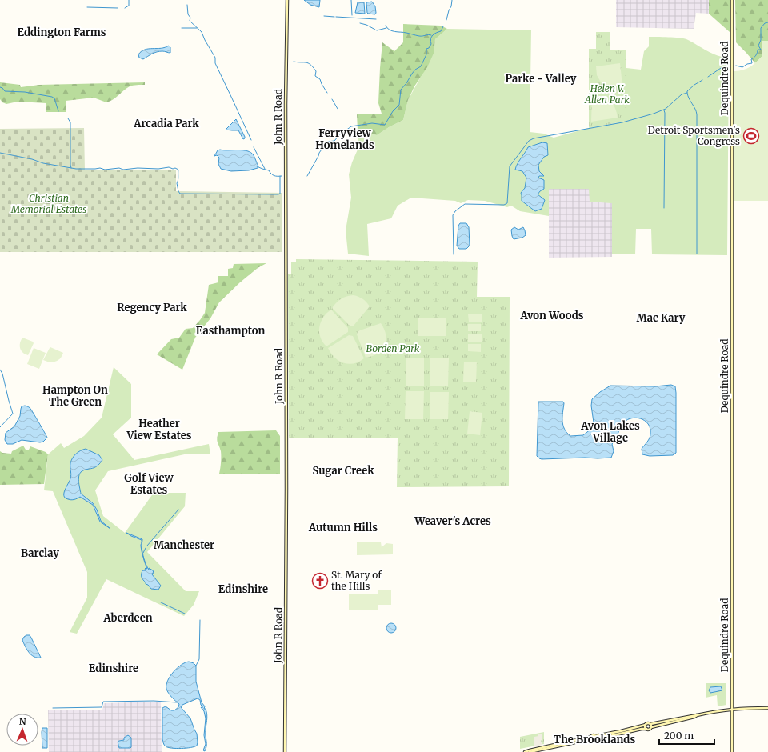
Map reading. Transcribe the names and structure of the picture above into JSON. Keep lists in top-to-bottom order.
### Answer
{
  "streets": {
    "main road": ["Dequindre Road", "John R Road"]
  },
  "districts": [
    "Eddington Farms",
    "Parke - Valley",
    "Arcadia Park",
    "Ferryview Homelands",
    "Regency Park",
    "Avon Woods",
    "Mac Kary",
    "Easthampton",
    "Hampton On The Green",
    "Heather View Estates",
    "Avon Lakes Village",
    "Sugar Creek",
    "Golf View Estates",
    "Weaver's Acres",
    "Autumn Hills",
    "Manchester",
    "Barclay",
    "Edinshire",
    "Aberdeen",
    "Edinshire",
    "The Brooklands"
  ],
  "parks": ["Helen V. Allen Park", "Christian Memorial Estates", "Borden Park"],
  "places": {
    "sports": ["Detroit Sportsmen's Congress"],
    "church": ["St. Mary of the Hills"]
  },
  "scale_bar": "200 m",
  "north": "top"
}
